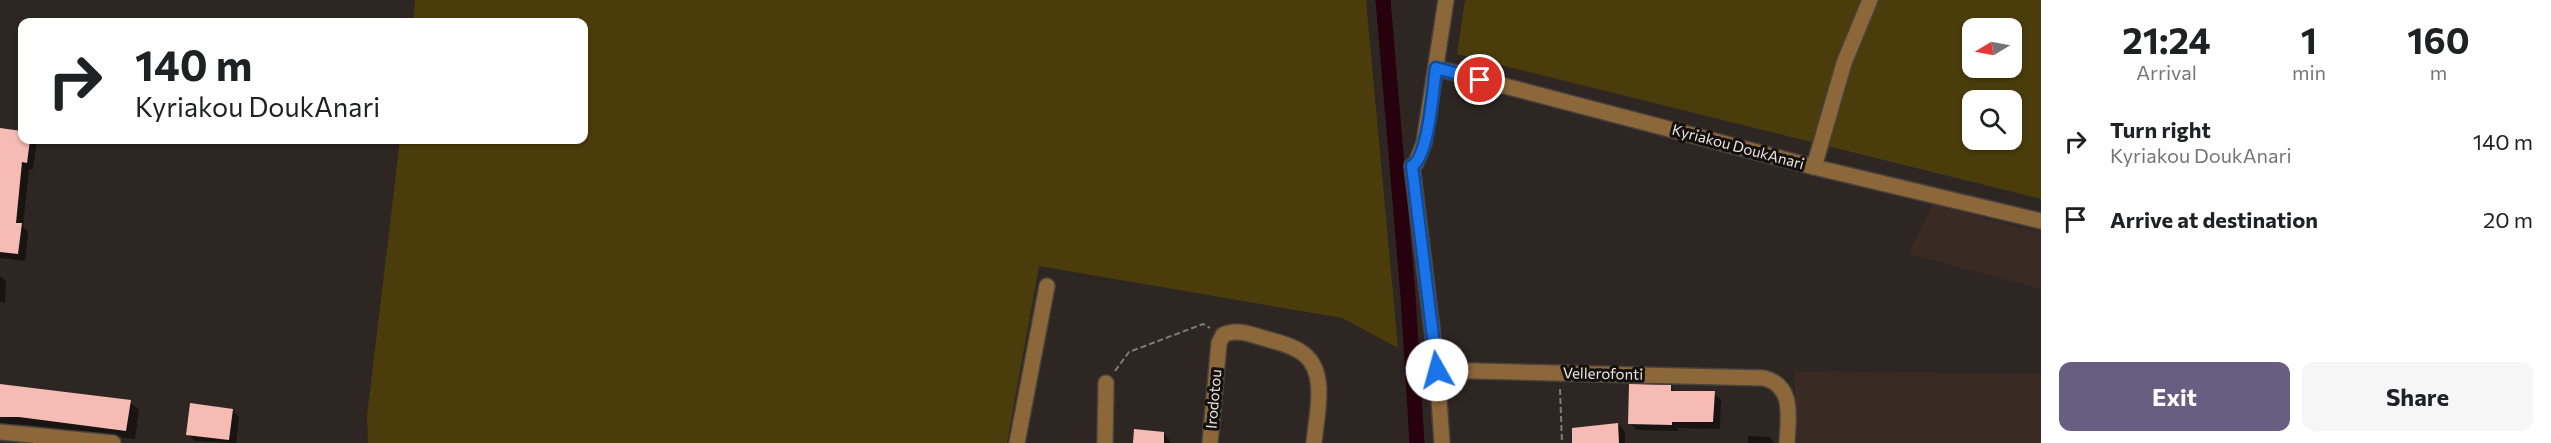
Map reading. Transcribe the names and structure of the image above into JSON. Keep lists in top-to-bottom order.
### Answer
{
  "streets": {
    "street": ["Kyriakou DoukAnari", "Vellerofonti", "Irodotou"]
  },
  "north": "left",
  "page": {
    "eta": [
      "21:24",
      "Arrival",
      "1",
      "min",
      "160",
      "m"
    ],
    "turn": ["140 m", "Kyriakou DoukAnari"],
    "list": [
      {
        "name": "Turn right",
        "note": "Kyriakou DoukAnari",
        "value": "140 m"
      },
      {
        "name": "Arrive at destination",
        "value": "20 m"
      }
    ],
    "buttons": ["Exit", "Share"]
  }
}
